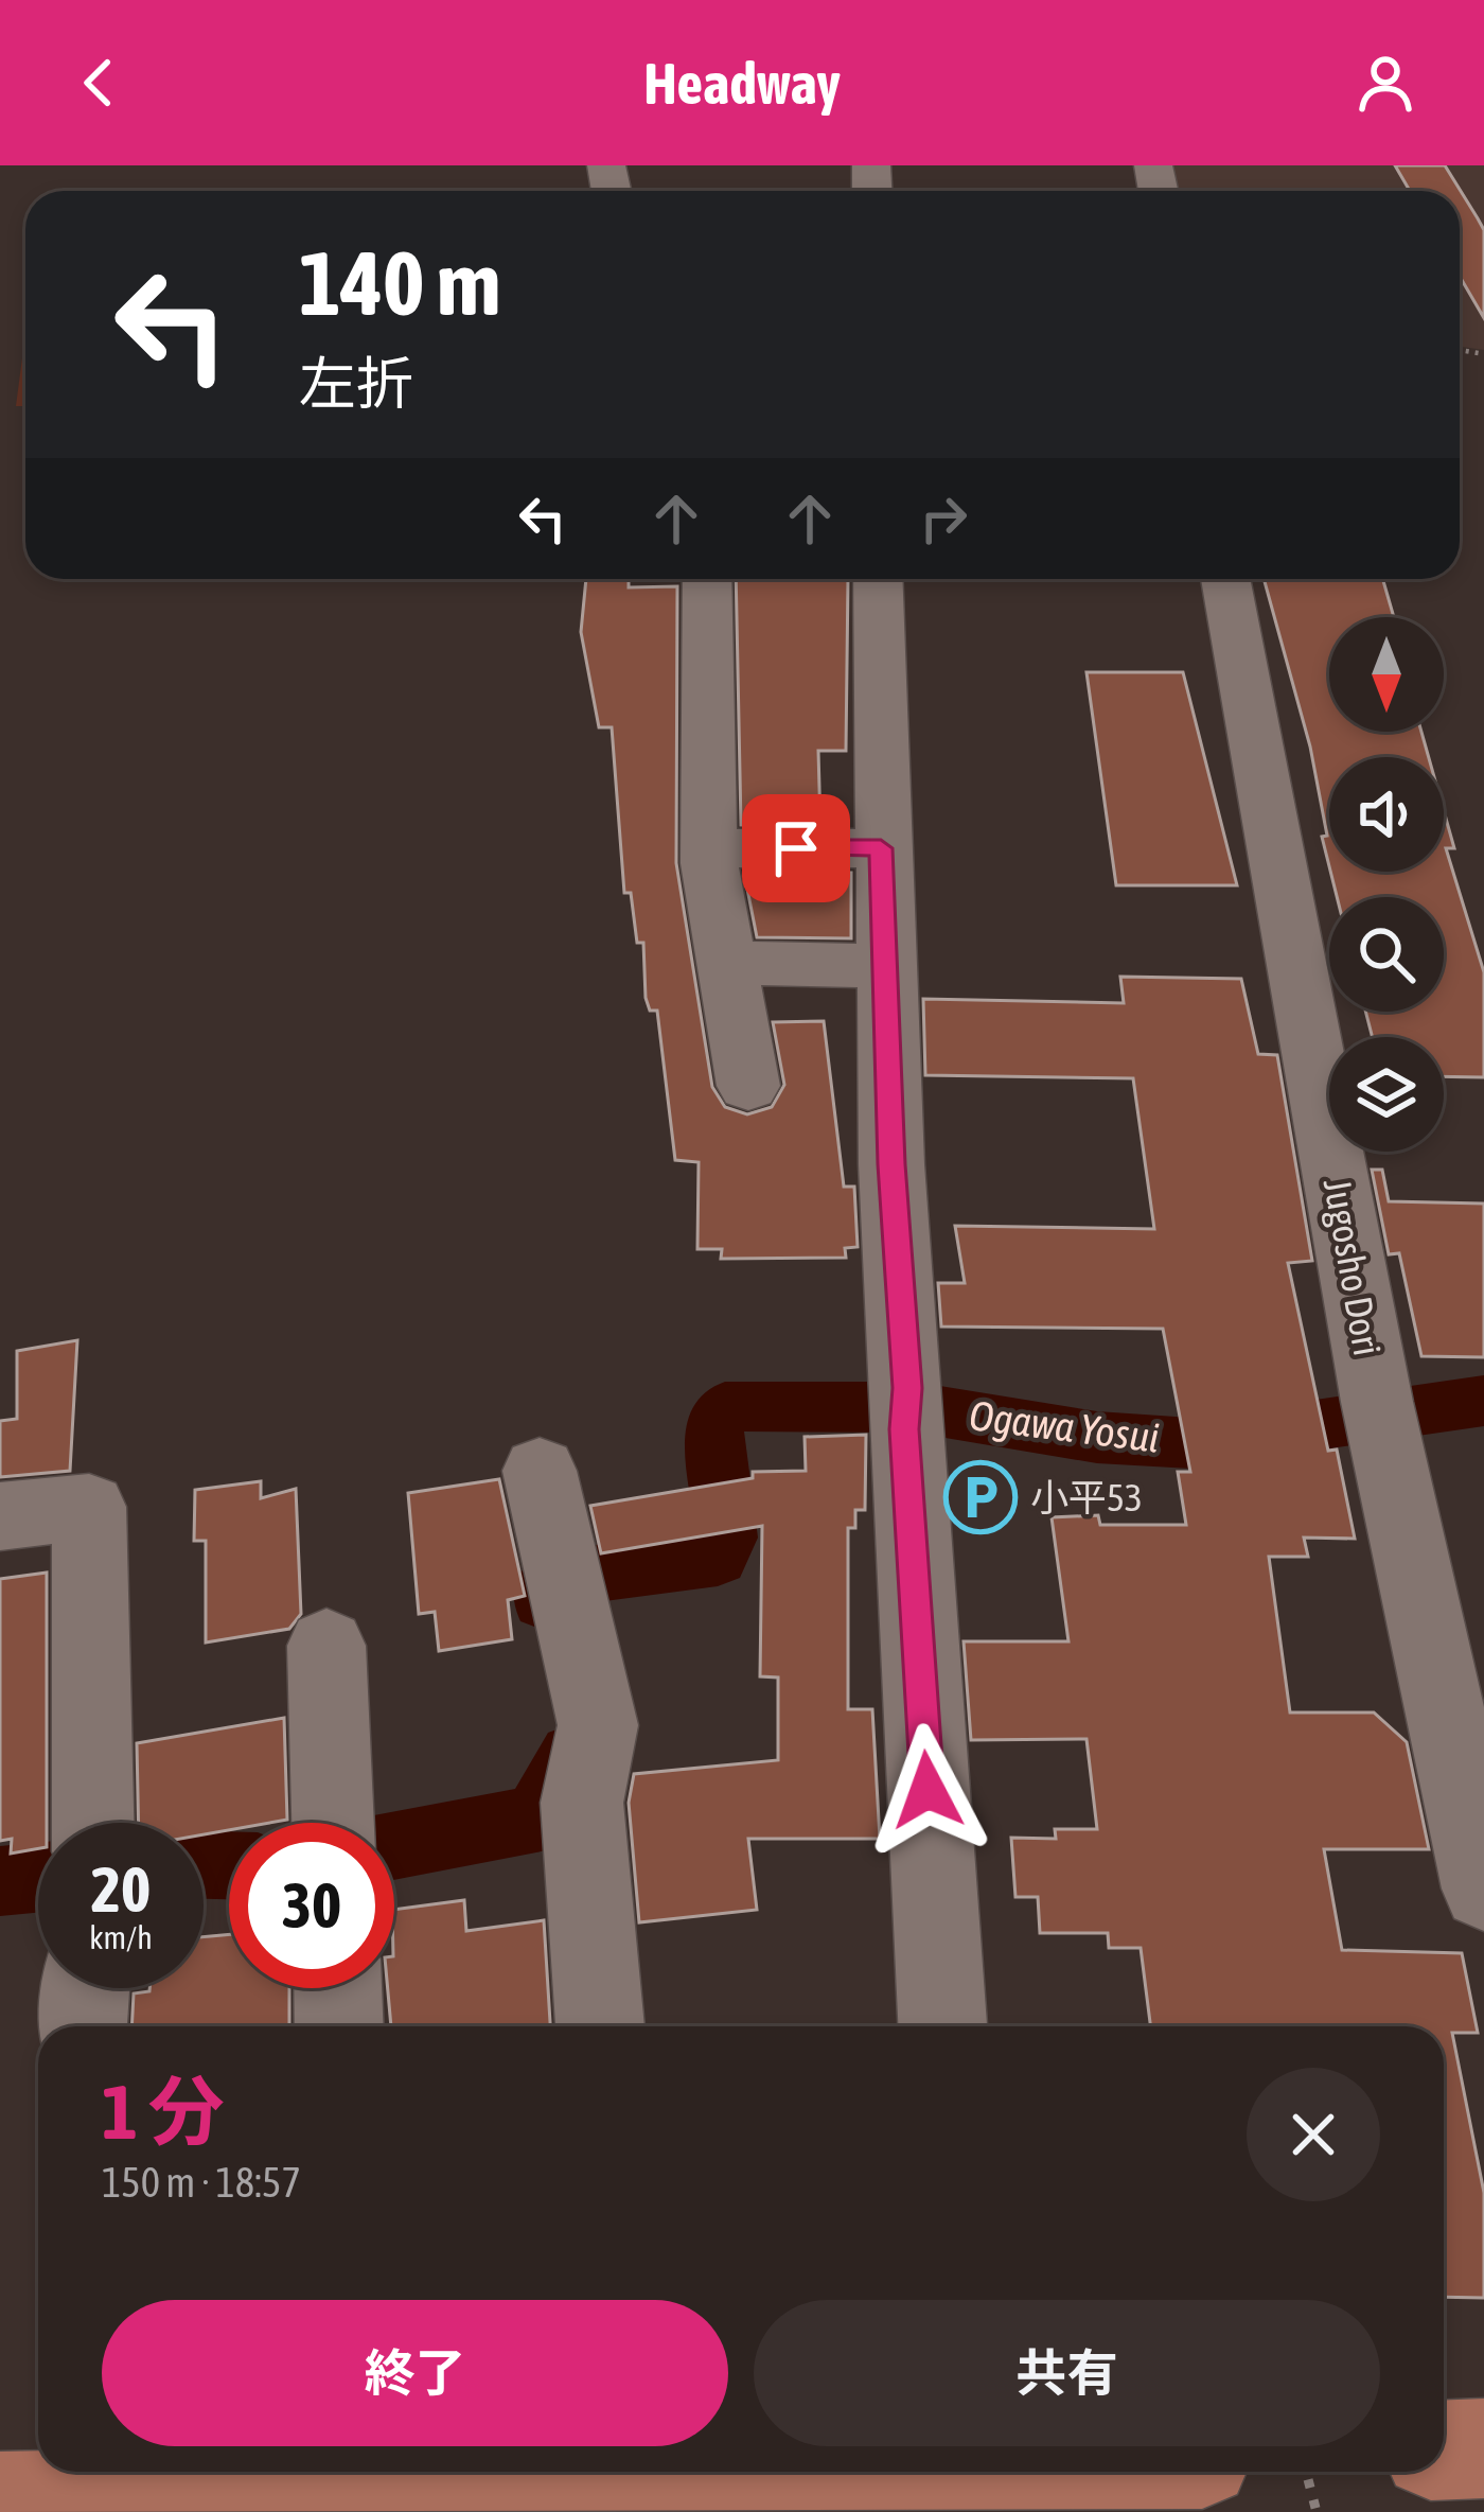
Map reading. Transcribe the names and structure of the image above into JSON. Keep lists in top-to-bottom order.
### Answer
{
  "streets": {
    "street": ["Jugosho Dori"]
  },
  "water": ["Ogawa Yosui"],
  "places": {
    "parking": ["小平53"]
  },
  "north": "bottom",
  "page": {
    "header": "Headway",
    "turn": ["140 m", "左折"],
    "speed": "20 km/h",
    "limit": "30",
    "heading": ["1 分", "150 m · 18:57"],
    "buttons": ["終了", "共有"]
  }
}
